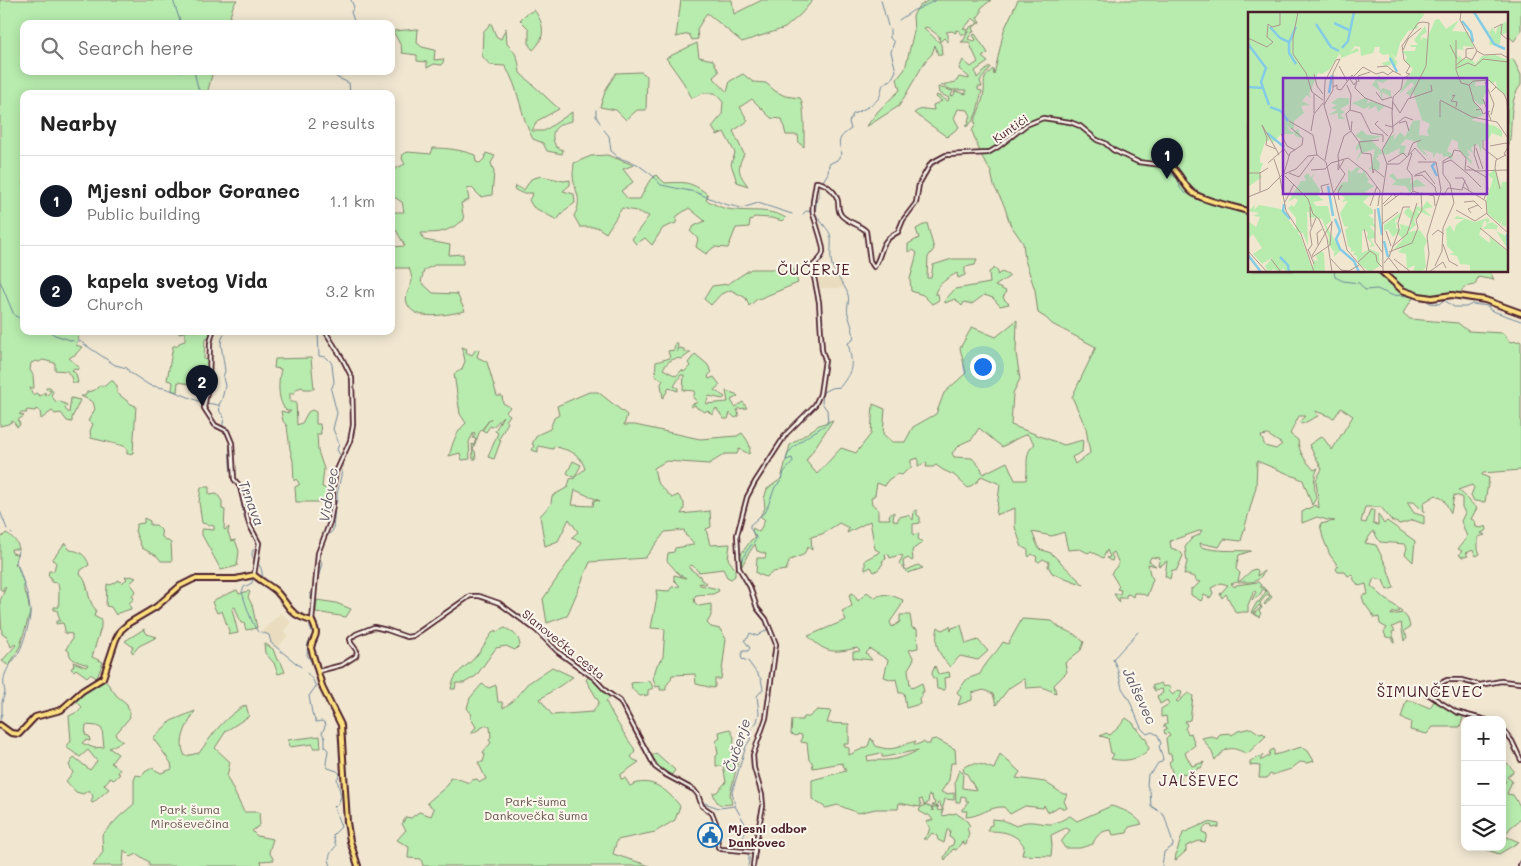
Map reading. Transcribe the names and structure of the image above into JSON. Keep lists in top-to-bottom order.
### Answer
{
  "streets": {
    "street": ["Kuntići", "Slanovečka cesta"]
  },
  "crossings": [
    ["Kuntići", "Slanovečka cesta"]
  ],
  "districts": ["ČUČERJE", "ŠIMUNČEVEC", "JALŠEVEC"],
  "water": [
    "Vidovec",
    "Trnava",
    "Jalševec",
    "Čučerje"
  ],
  "parks": ["Park-šuma Dankovečka šuma", "Park šuma Miroševečina"],
  "places": {
    "public building": ["Mjesni odbor Dankovec"]
  },
  "page": {
    "search": "Search here",
    "heading": ["Nearby", "2 results"],
    "pins": ["1", "2"],
    "list": [
      {
        "mark": "1",
        "name": "Mjesni odbor Goranec",
        "note": "Public building",
        "value": "1.1 km"
      },
      {
        "mark": "2",
        "name": "kapela svetog Vida",
        "note": "Church",
        "value": "3.2 km"
      }
    ],
    "map_buttons": ["+", "−"]
  }
}
